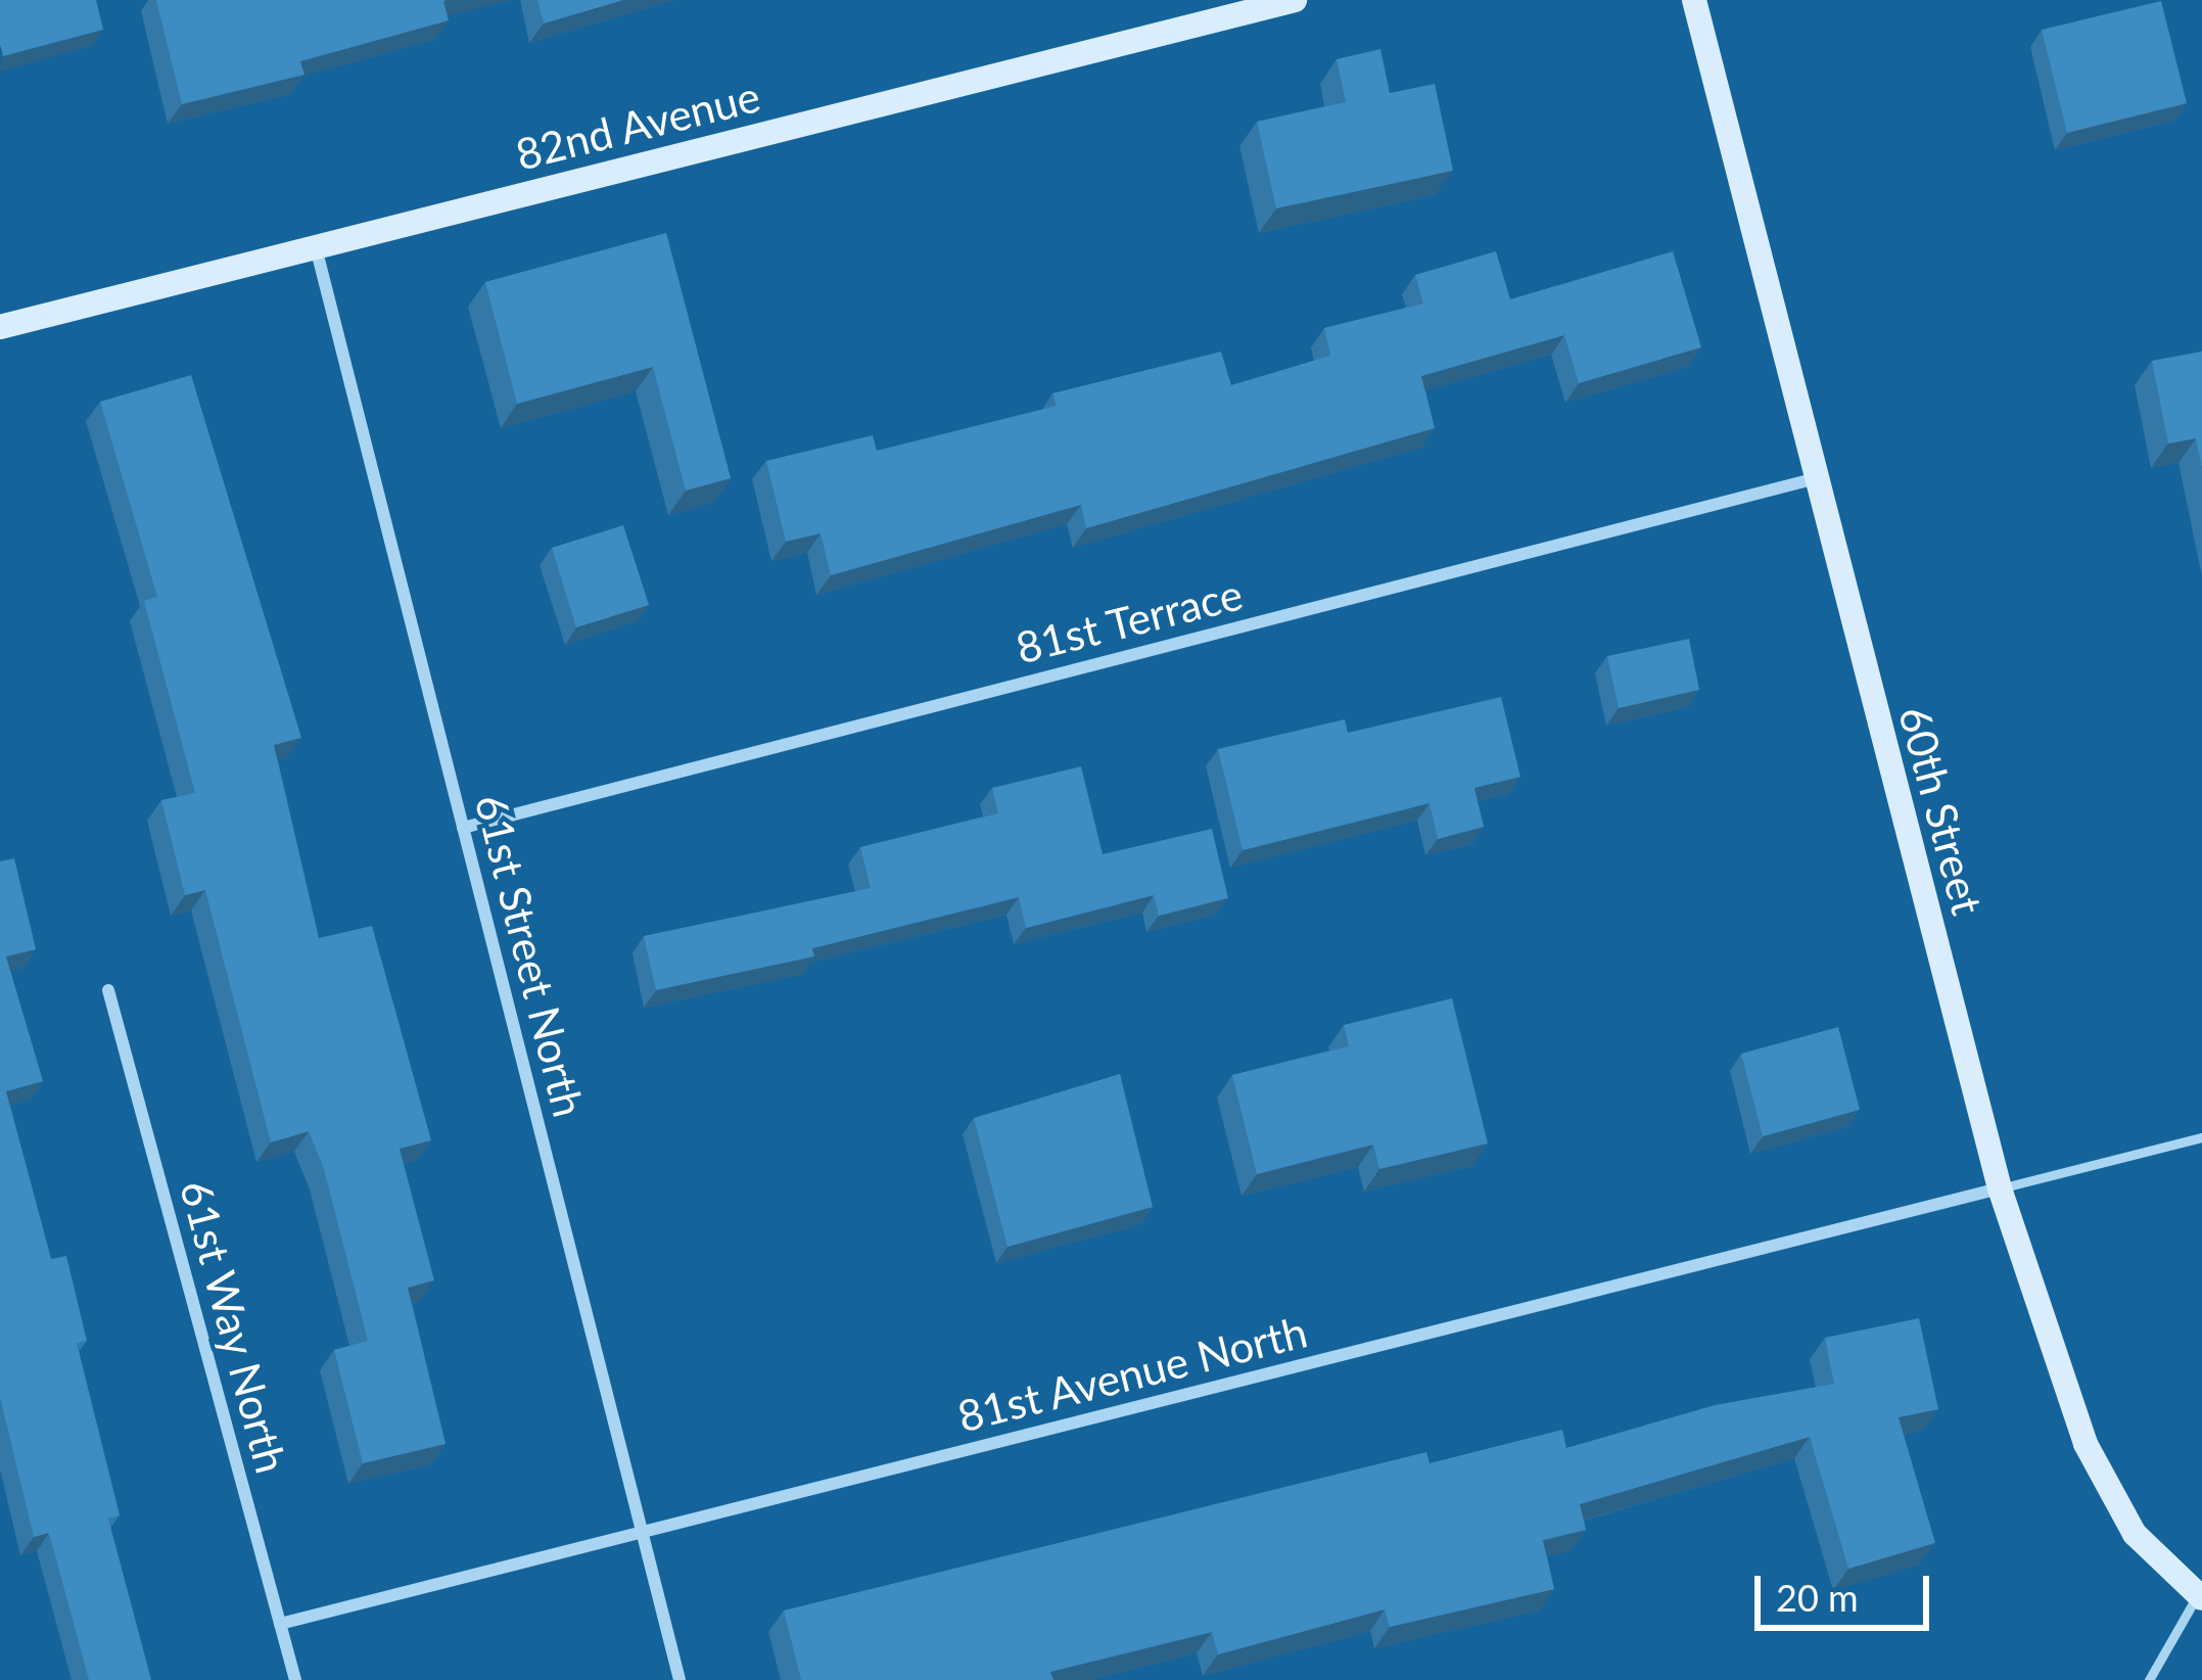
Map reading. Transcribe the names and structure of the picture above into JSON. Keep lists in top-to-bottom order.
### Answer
{
  "streets": {
    "street": [
      "82nd Avenue",
      "81st Terrace",
      "60th Street",
      "61st Street North",
      "61st Way North",
      "81st Avenue North"
    ]
  },
  "crossings": [
    ["82nd Avenue", "61st Street North"],
    ["81st Terrace", "60th Street"],
    ["81st Terrace", "61st Street North"],
    ["60th Street", "81st Avenue North"],
    ["61st Street North", "81st Avenue North"],
    ["61st Way North", "81st Avenue North"]
  ],
  "scale_bar": "20 m"
}
